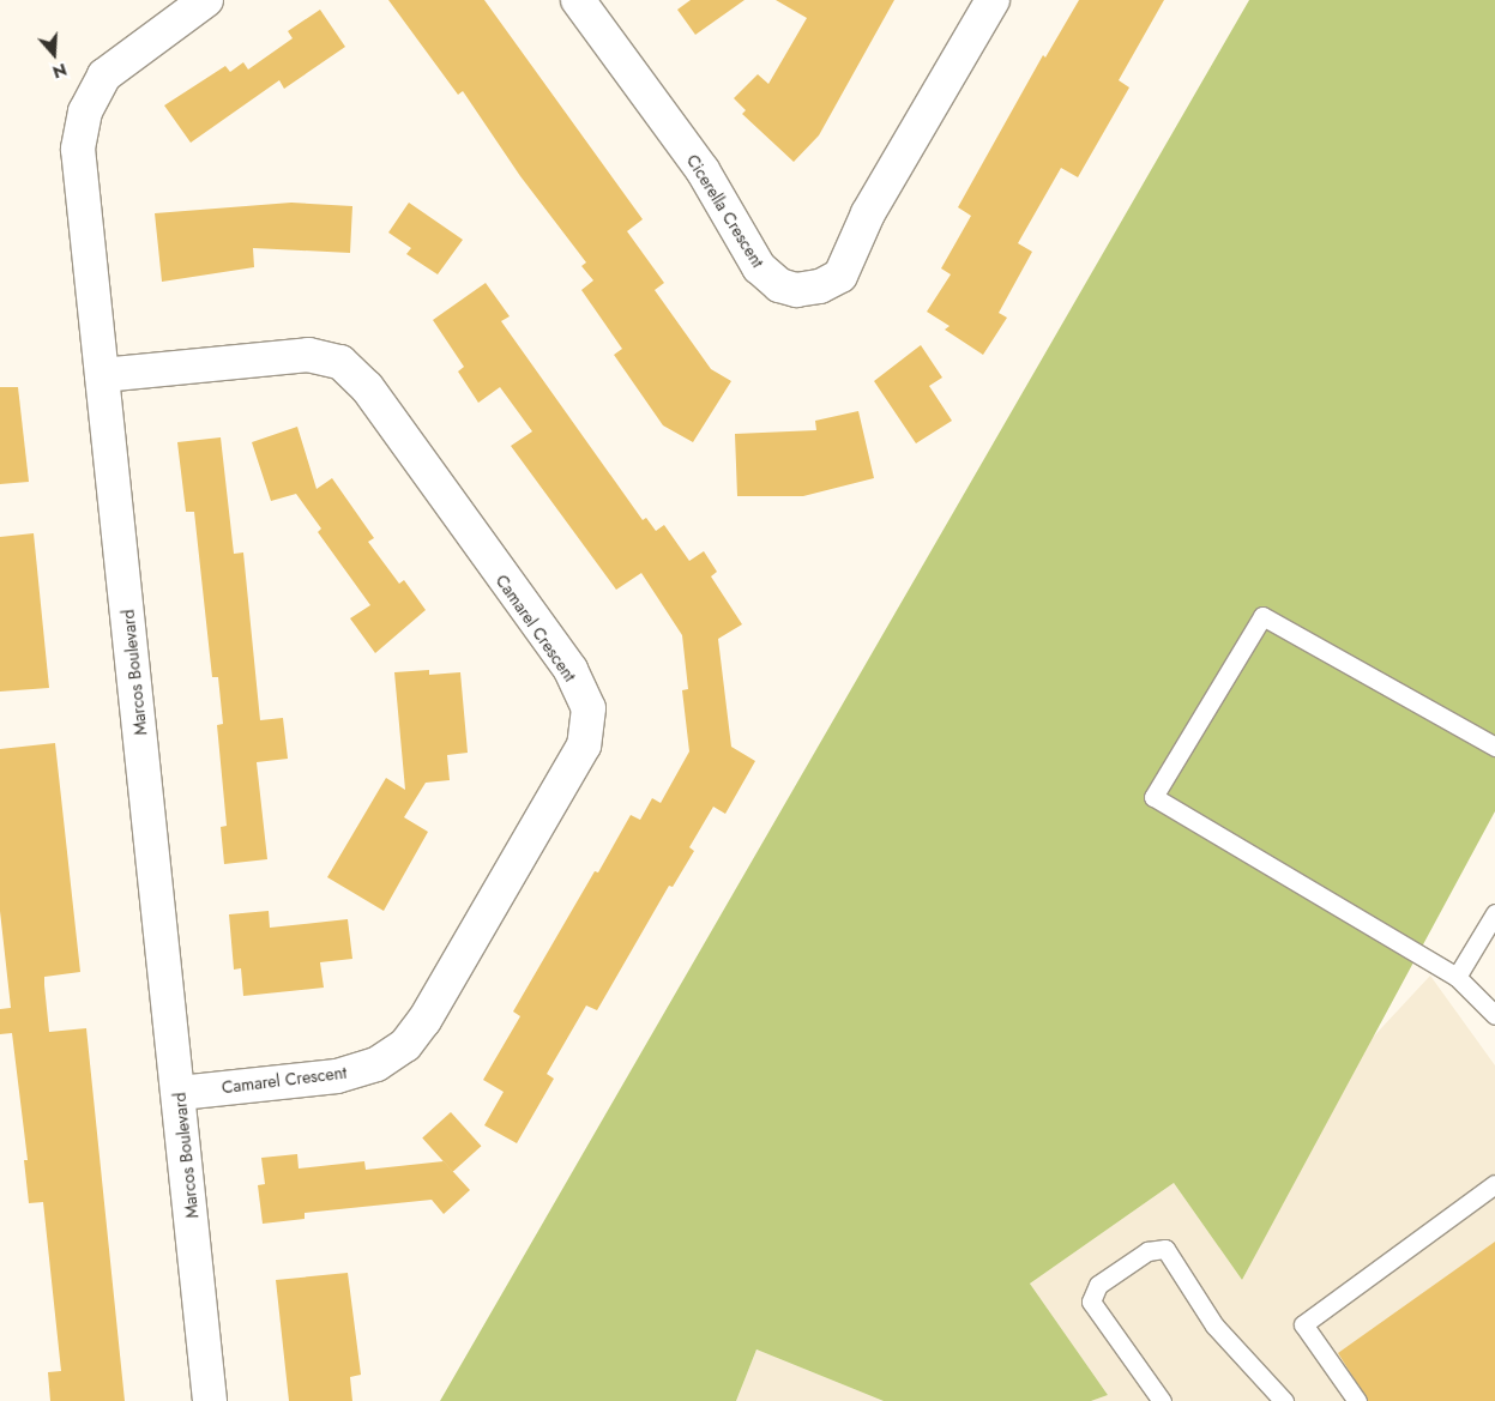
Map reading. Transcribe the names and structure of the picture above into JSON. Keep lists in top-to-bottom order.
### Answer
{
  "streets": {
    "street": ["Cicerella Crescent", "Camarel Crescent", "Marcos Boulevard"]
  },
  "crossings": [
    ["Camarel Crescent", "Marcos Boulevard"]
  ],
  "north": "bottom"
}
